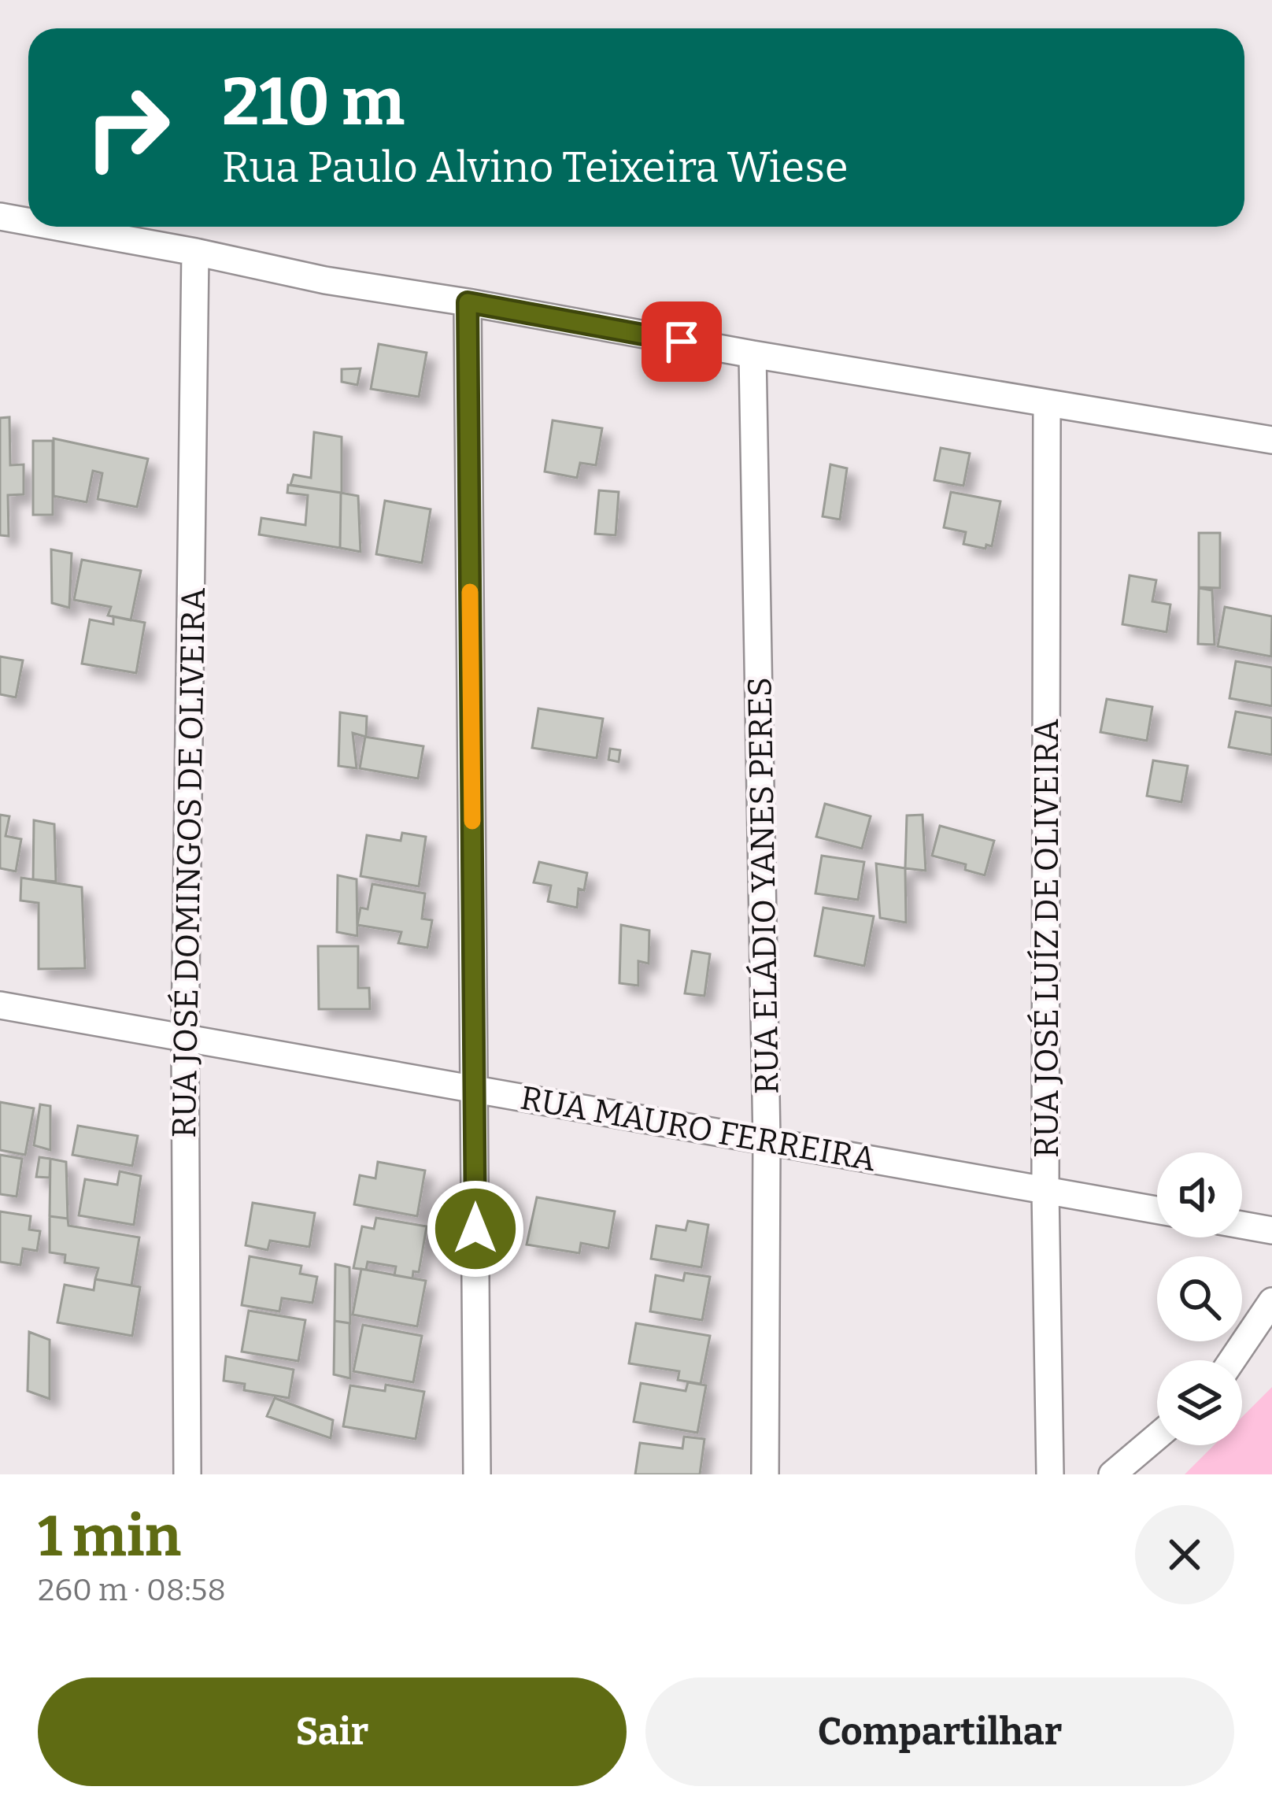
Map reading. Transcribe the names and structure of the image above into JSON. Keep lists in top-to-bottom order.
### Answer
{
  "streets": {
    "street": [
      "RUA JOSÉ DOMINGOS DE OLIVEIRA",
      "RUA ELÁDIO YANES PERES",
      "RUA JOSÉ LUÍZ DE OLIVEIRA",
      "RUA MAURO FERREIRA"
    ]
  },
  "crossings": [
    ["RUA JOSÉ DOMINGOS DE OLIVEIRA", "RUA MAURO FERREIRA"],
    ["RUA ELÁDIO YANES PERES", "RUA MAURO FERREIRA"],
    ["RUA JOSÉ LUÍZ DE OLIVEIRA", "RUA MAURO FERREIRA"]
  ],
  "page": {
    "turn": ["210 m", "Rua Paulo Alvino Teixeira Wiese"],
    "heading": ["1 min", "260 m · 08:58"],
    "buttons": ["Sair", "Compartilhar"]
  }
}
